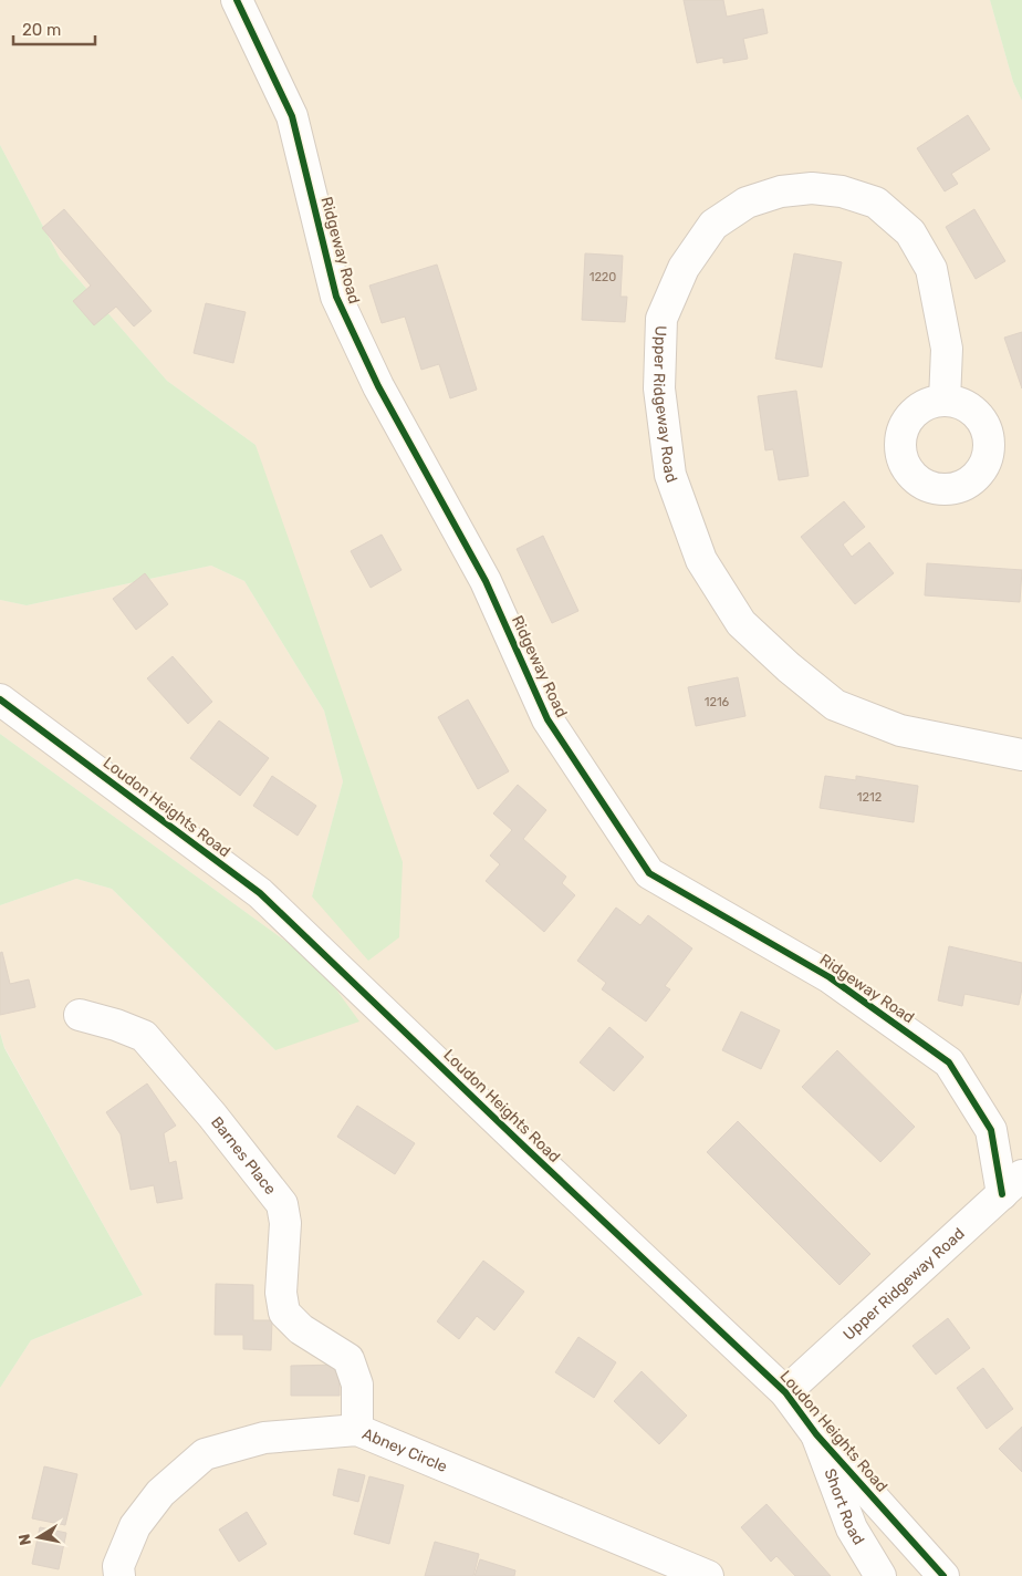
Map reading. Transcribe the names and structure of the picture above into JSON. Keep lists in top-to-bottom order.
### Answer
{
  "streets": {
    "street": [
      "Ridgeway Road",
      "Upper Ridgeway Road",
      "Loudon Heights Road",
      "Barnes Place",
      "Abney Circle",
      "Short Road"
    ]
  },
  "crossings": [
    ["Ridgeway Road", "Upper Ridgeway Road"],
    ["Upper Ridgeway Road", "Loudon Heights Road"],
    ["Loudon Heights Road", "Short Road"],
    ["Barnes Place", "Abney Circle"]
  ],
  "house_numbers": ["1220", "1216", "1212"],
  "scale_bar": "20 m",
  "north": "left"
}
